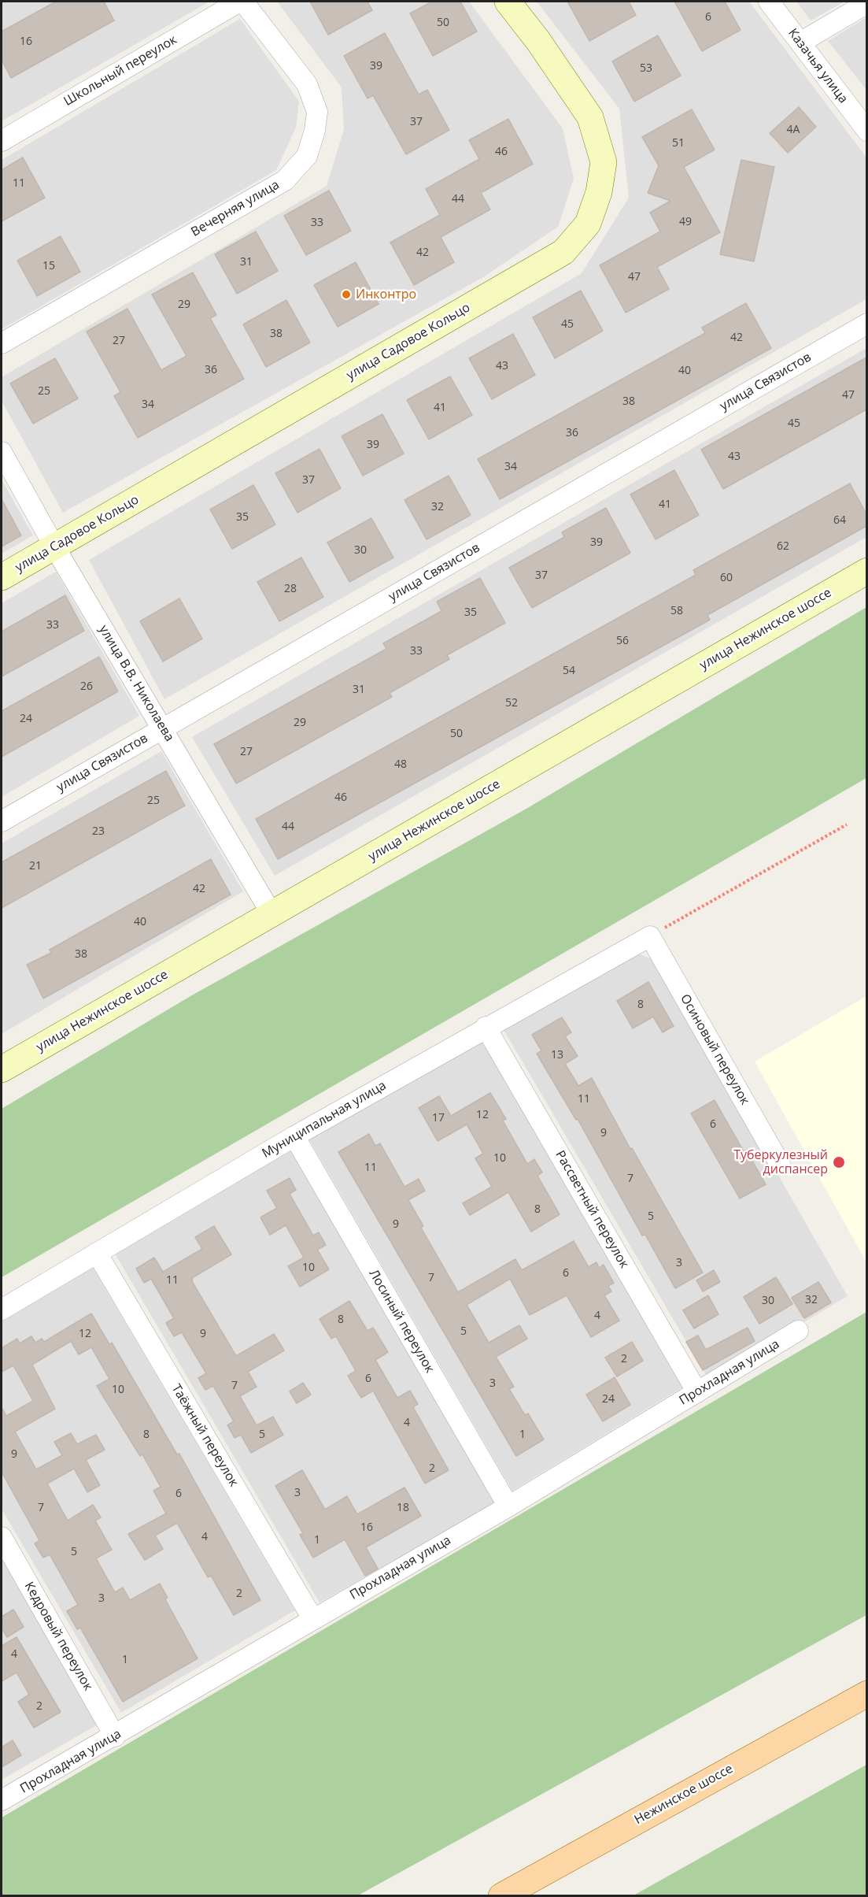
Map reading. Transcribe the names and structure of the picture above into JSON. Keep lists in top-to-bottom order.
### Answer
{
  "streets": {
    "main road": ["улица Садовое Кольцо", "улица Нежинское шоссе", "Нежинское шоссе"],
    "street": [
      "Казачья улица",
      "Школьный переулок",
      "Вечерняя улица",
      "улица Связистов",
      "улица В.В. Николаева",
      "Осиновый переулок",
      "Муниципальная улица",
      "Рассветный переулок",
      "Лосиный переулок",
      "Прохладная улица",
      "Таёжный переулок",
      "Кедровый переулок"
    ]
  },
  "crossings": [
    ["улица Садовое Кольцо", "улица В.В. Николаева"],
    ["улица Связистов", "улица В.В. Николаева"],
    ["улица Нежинское шоссе", "улица В.В. Николаева"],
    ["Осиновый переулок", "Муниципальная улица"],
    ["Муниципальная улица", "Рассветный переулок"],
    ["Муниципальная улица", "Лосиный переулок"],
    ["Муниципальная улица", "Таёжный переулок"],
    ["Рассветный переулок", "Прохладная улица"],
    ["Лосиный переулок", "Прохладная улица"],
    ["Прохладная улица", "Таёжный переулок"],
    ["Прохладная улица", "Кедровый переулок"]
  ],
  "places": ["Инконтро", "Туберкулезный диспансер"],
  "house_numbers": [
    "6",
    "50",
    "16",
    "39",
    "53",
    "37",
    "4А",
    "51",
    "46",
    "11",
    "44",
    "49",
    "33",
    "42",
    "31",
    "15",
    "47",
    "29",
    "45",
    "38",
    "42",
    "27",
    "43",
    "36",
    "40",
    "25",
    "47",
    "38",
    "34",
    "41",
    "45",
    "36",
    "39",
    "43",
    "34",
    "37",
    "41",
    "32",
    "35",
    "64",
    "39",
    "62",
    "30",
    "37",
    "60",
    "28",
    "58",
    "35",
    "33",
    "56",
    "33",
    "54",
    "26",
    "31",
    "52",
    "24",
    "29",
    "50",
    "27",
    "48",
    "46",
    "25",
    "44",
    "23",
    "21",
    "42",
    "40",
    "38",
    "8",
    "13",
    "11",
    "12",
    "17",
    "6",
    "9",
    "10",
    "11",
    "7",
    "8",
    "5",
    "9",
    "3",
    "10",
    "6",
    "7",
    "11",
    "32",
    "30",
    "4",
    "8",
    "5",
    "12",
    "9",
    "2",
    "6",
    "3",
    "7",
    "10",
    "24",
    "4",
    "8",
    "5",
    "1",
    "9",
    "2",
    "3",
    "6",
    "7",
    "18",
    "16",
    "4",
    "1",
    "5",
    "2",
    "3",
    "4",
    "1",
    "2"
  ]
}
